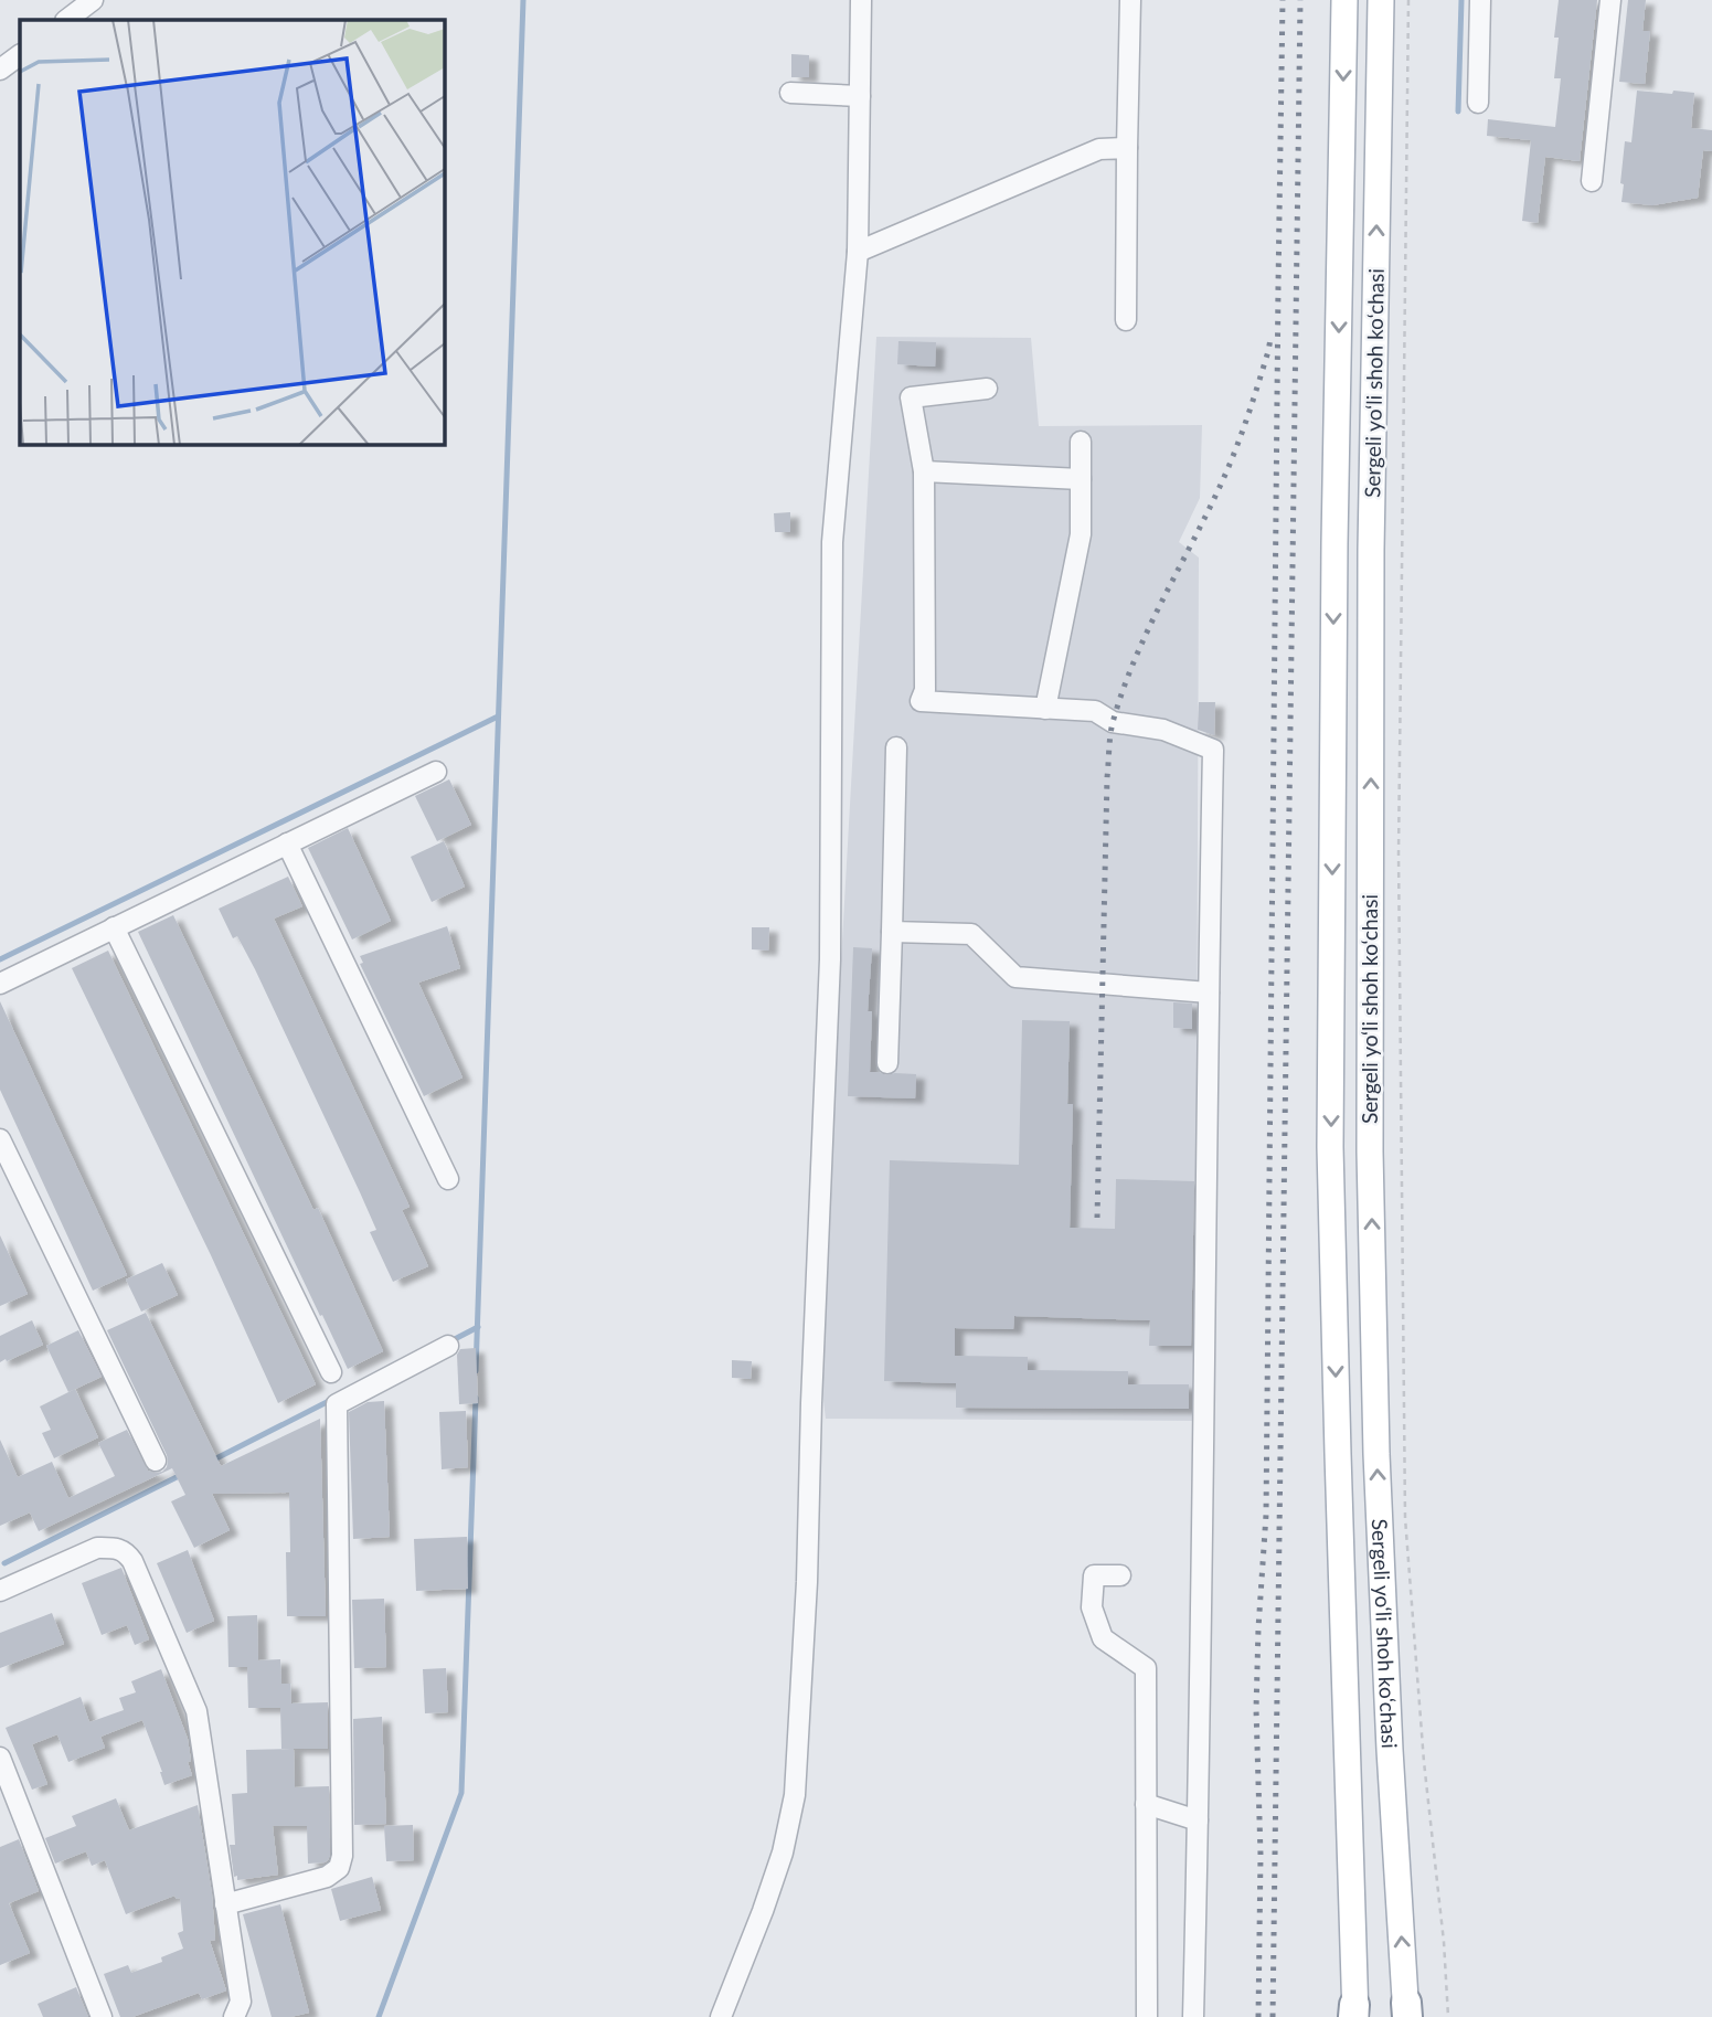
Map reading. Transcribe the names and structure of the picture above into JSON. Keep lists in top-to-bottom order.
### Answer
{
  "streets": {
    "main road": ["Sergeli yo‘li shoh ko‘chasi"]
  }
}
